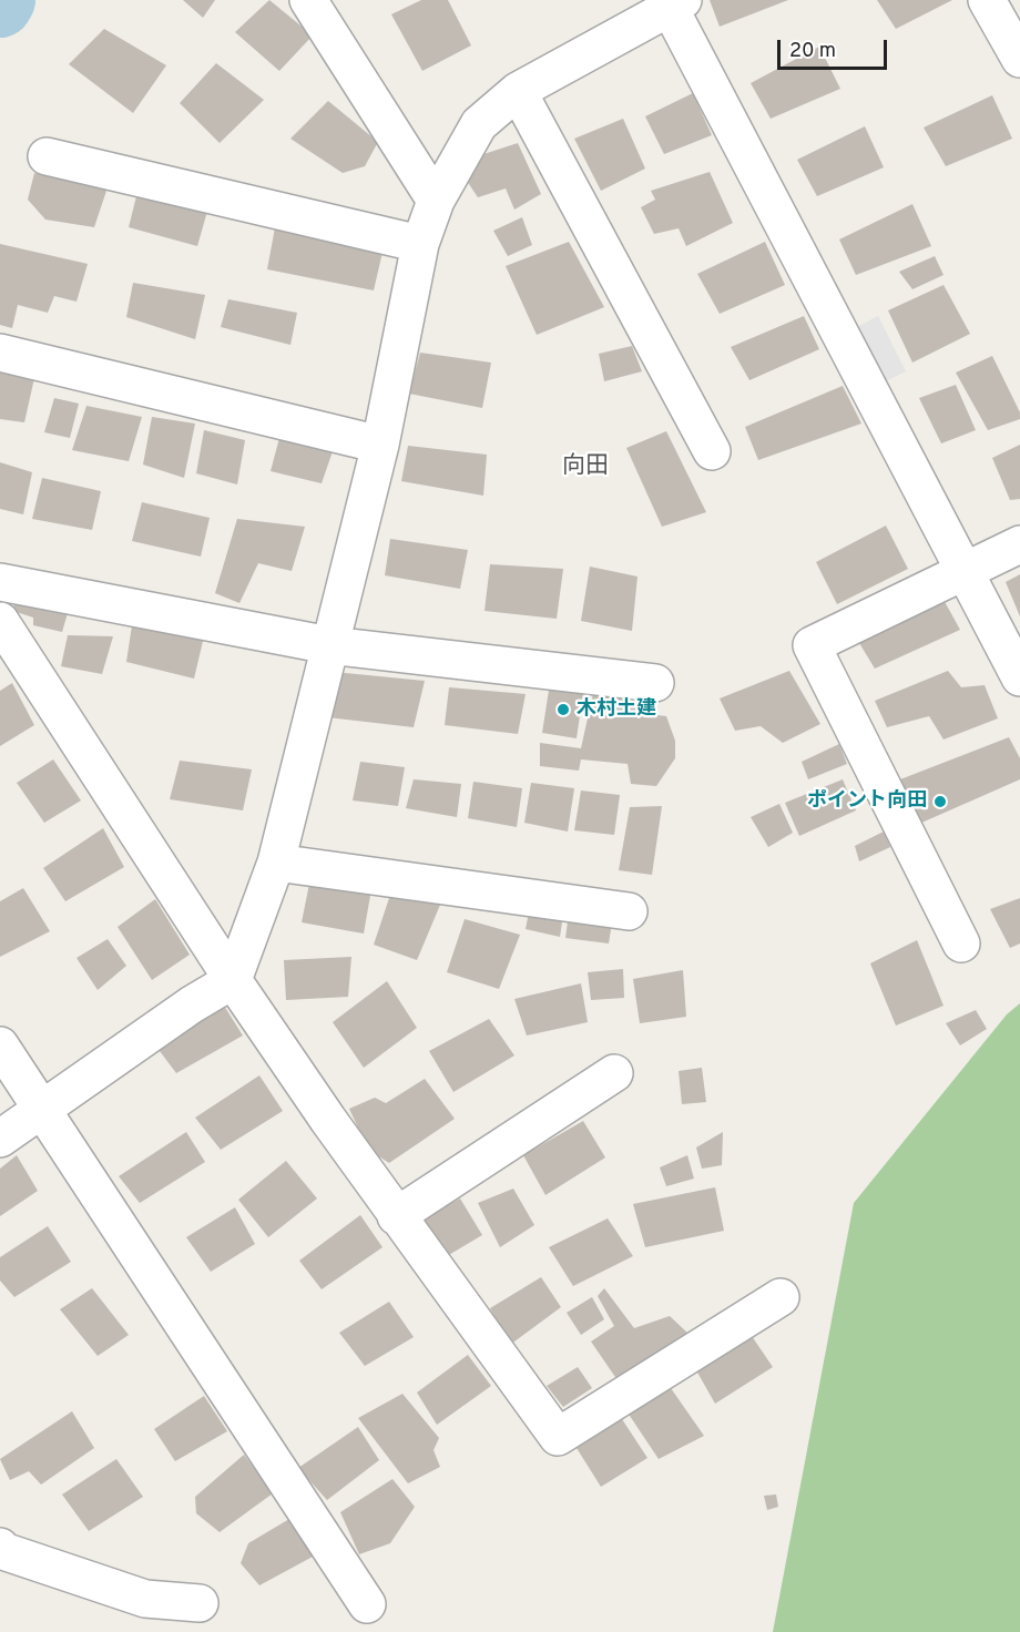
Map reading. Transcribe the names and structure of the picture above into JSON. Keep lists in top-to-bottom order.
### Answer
{
  "districts": ["向田"],
  "places": ["木村土建", "ポイント向田"],
  "scale_bar": "20 m"
}
